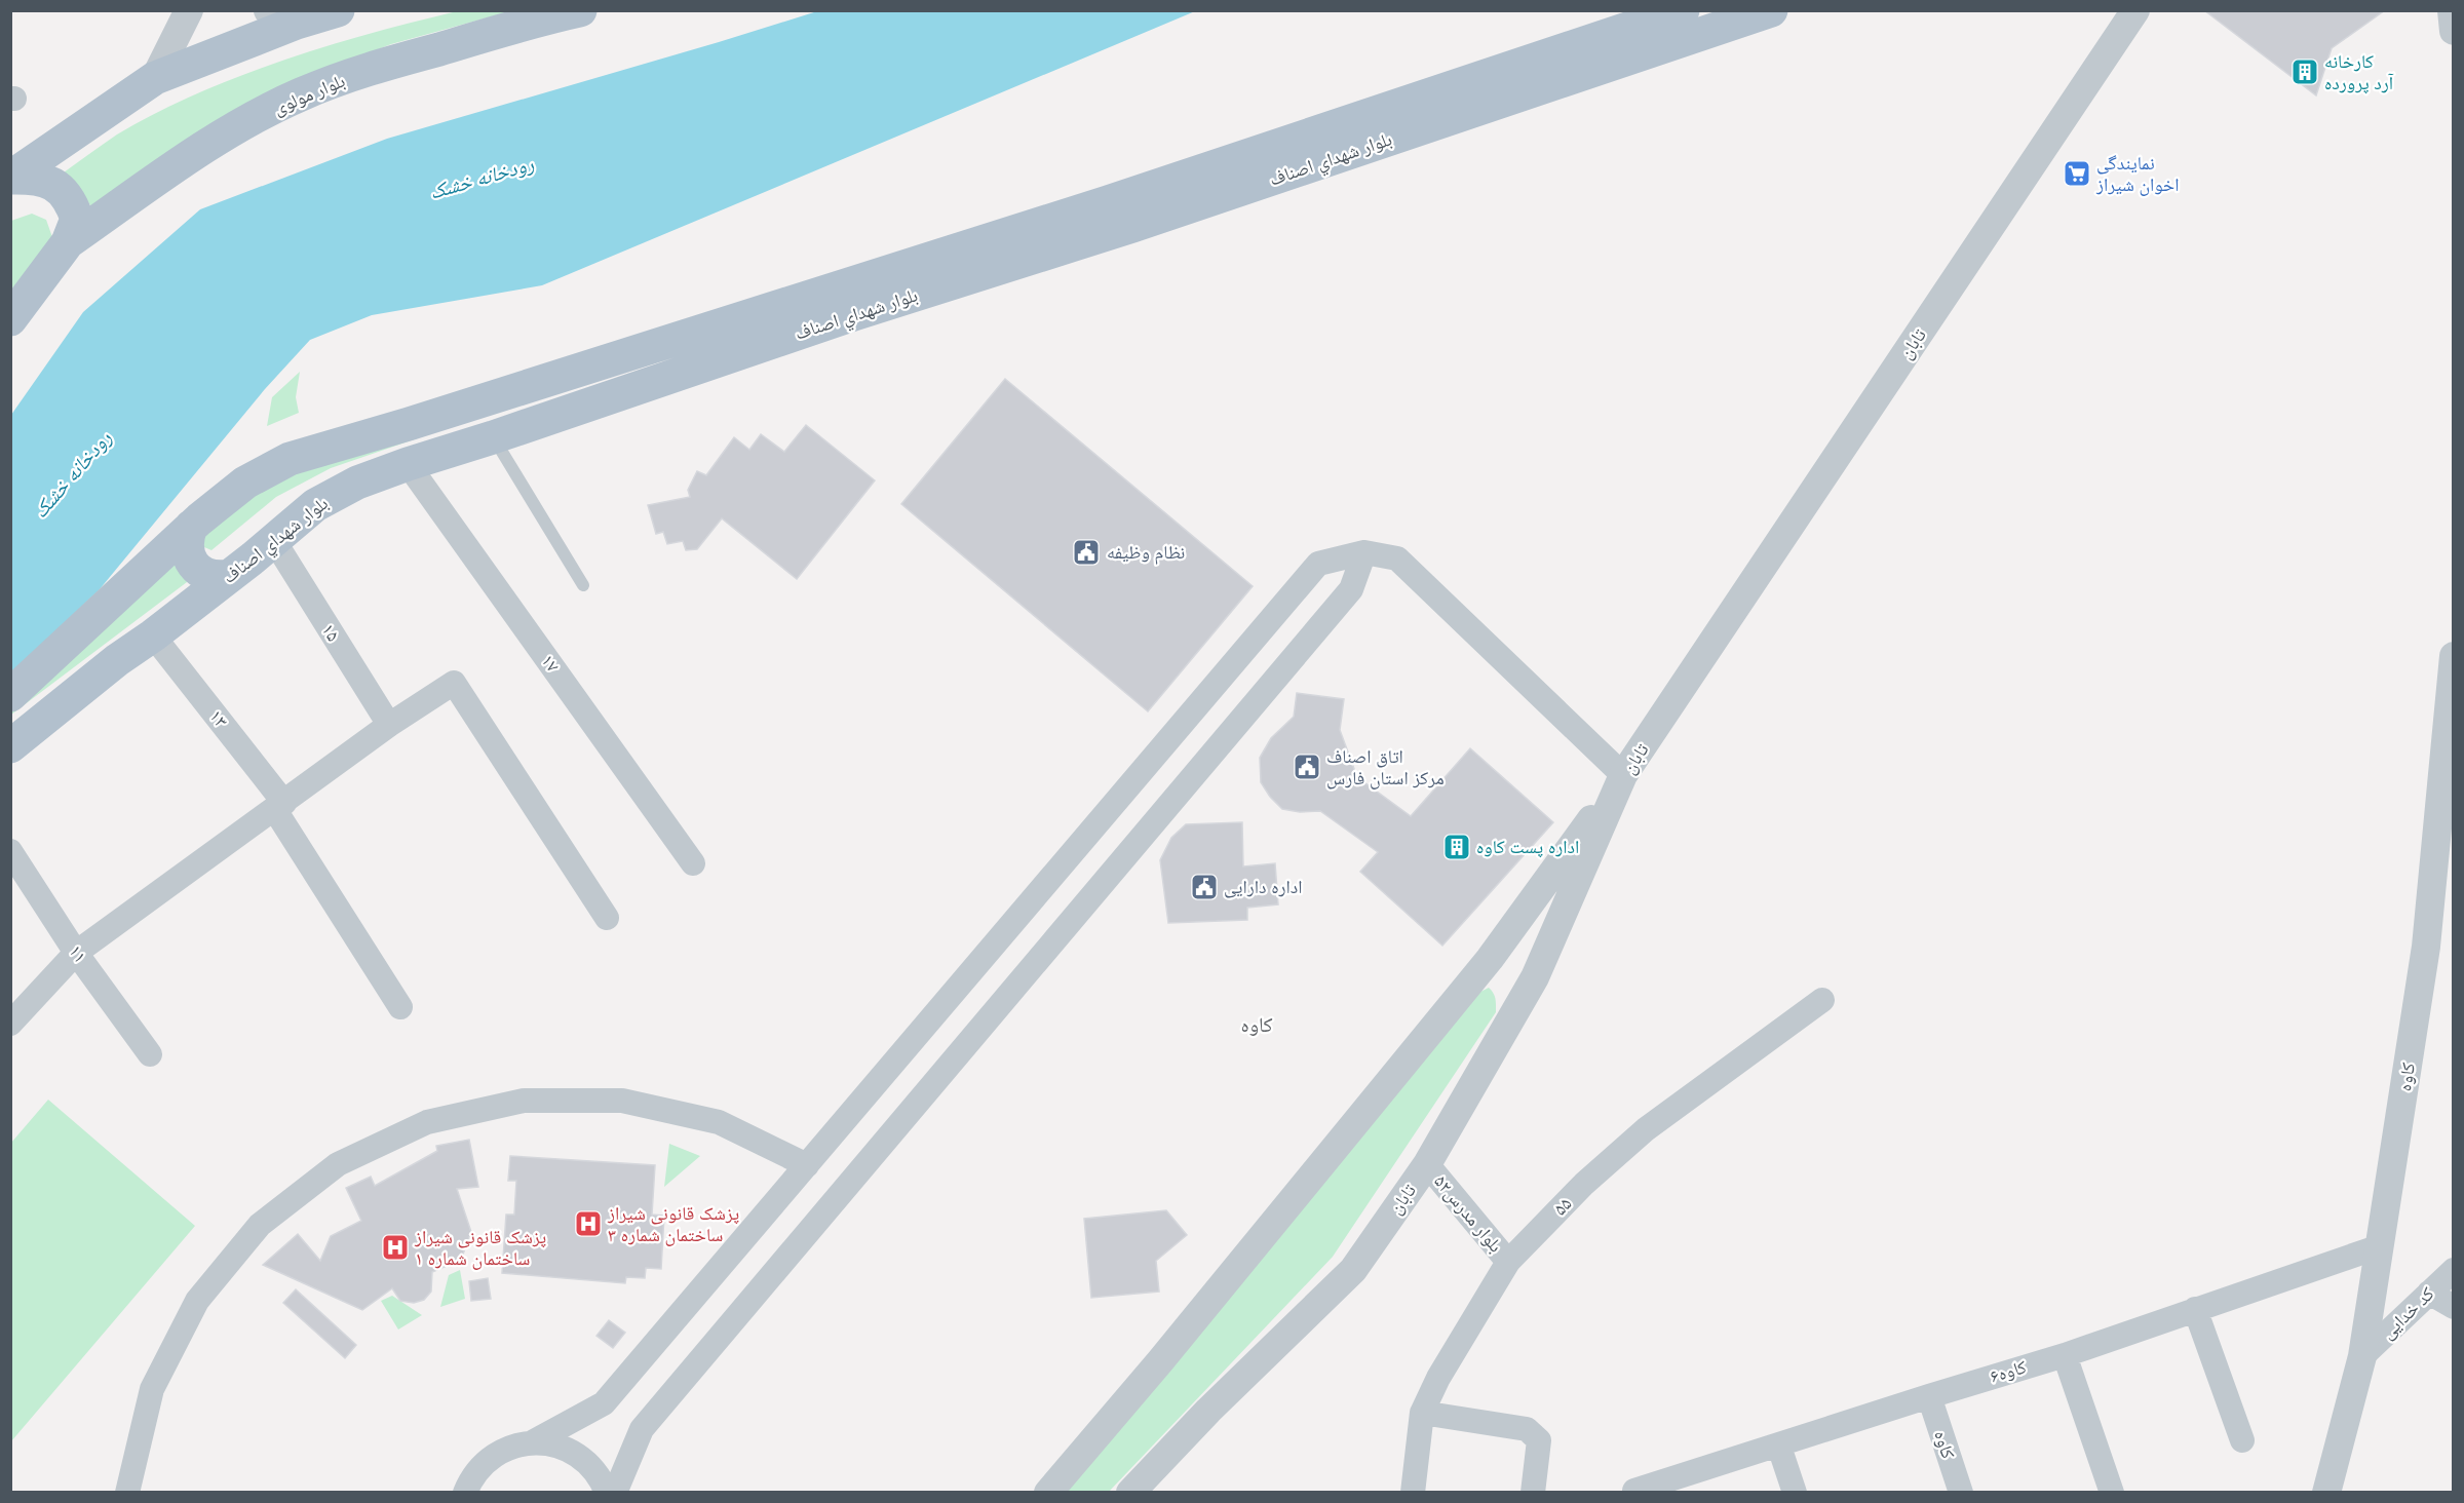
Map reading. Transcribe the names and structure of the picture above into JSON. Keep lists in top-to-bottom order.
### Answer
{
  "streets": {
    "main road": ["بلوار مولوی", "بلوار شهداي اصناف"],
    "street": [
      "تابان",
      "۱۵",
      "۱۷",
      "۱۳",
      "۱۱",
      "کاوه",
      "۵۵",
      "۵۲بلوار مدرس",
      "کد خدایی",
      "کاوه۶"
    ]
  },
  "crossings": [
    ["بلوار شهداي اصناف", "۱۵"],
    ["بلوار شهداي اصناف", "۱۷"],
    ["بلوار شهداي اصناف", "۱۳"],
    ["تابان", "۵۲بلوار مدرس"],
    ["کاوه", "کد خدایی"],
    ["کاوه", "کاوه۶"],
    ["۵۵", "۵۲بلوار مدرس"]
  ],
  "districts": ["کاوه"],
  "water": ["رودخانه خشک"],
  "places": {
    "building": ["کارخانه آرد پرورده", "اداره پست کاوه"],
    "supermarket": ["نمایندگی اخوان شیراز"],
    "public building": ["نظام وظیفه", "اتاق اصناف مرکز استان فارس", "اداره دارایی"],
    "hospital": ["پزشک قانونی شیراز ساختمان شماره ٣", "پزشک قانونی شیراز ساختمان شماره ۱"]
  }
}
